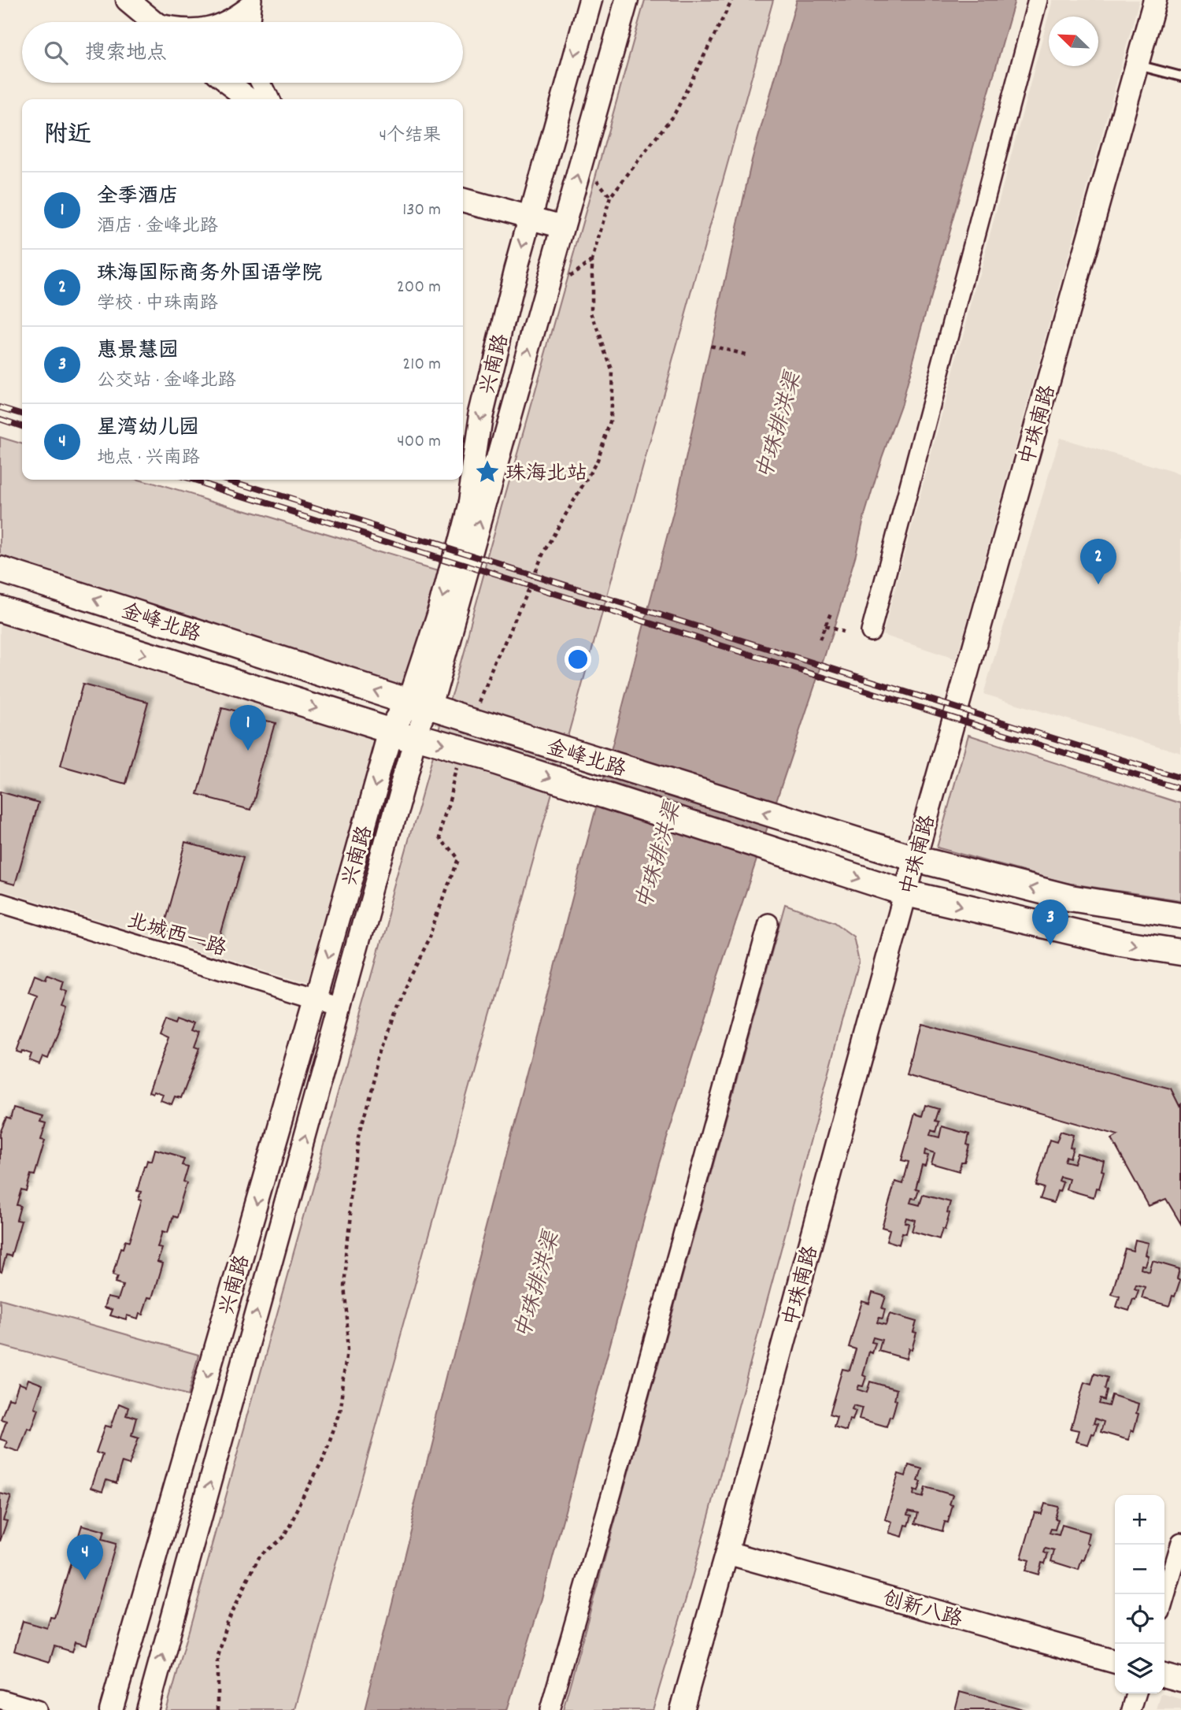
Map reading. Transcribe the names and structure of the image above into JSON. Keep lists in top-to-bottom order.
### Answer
{
  "streets": {
    "main road": ["金峰北路"],
    "street": [
      "兴南路",
      "中珠南路",
      "北城西一路",
      "创新八路"
    ]
  },
  "crossings": [
    ["兴南路", "金峰北路"],
    ["兴南路", "北城西一路"],
    ["中珠南路", "金峰北路"],
    ["中珠南路", "创新八路"]
  ],
  "water": ["中珠排洪渠"],
  "places": {
    "place": ["珠海北站"]
  },
  "north": "top left",
  "page": {
    "search": "搜索地点",
    "heading": ["附近", "4个结果"],
    "list": [
      {
        "mark": "1",
        "name": "全季酒店",
        "note": "酒店 · 金峰北路",
        "value": "130 m"
      },
      {
        "mark": "2",
        "name": "珠海国际商务外国语学院",
        "note": "学校 · 中珠南路",
        "value": "200 m"
      },
      {
        "mark": "3",
        "name": "惠景慧园",
        "note": "公交站 · 金峰北路",
        "value": "210 m"
      },
      {
        "mark": "4",
        "name": "星湾幼儿园",
        "note": "地点 · 兴南路",
        "value": "400 m"
      }
    ],
    "pins": [
      "2",
      "1",
      "3",
      "4"
    ],
    "map_buttons": ["+", "−"]
  }
}
